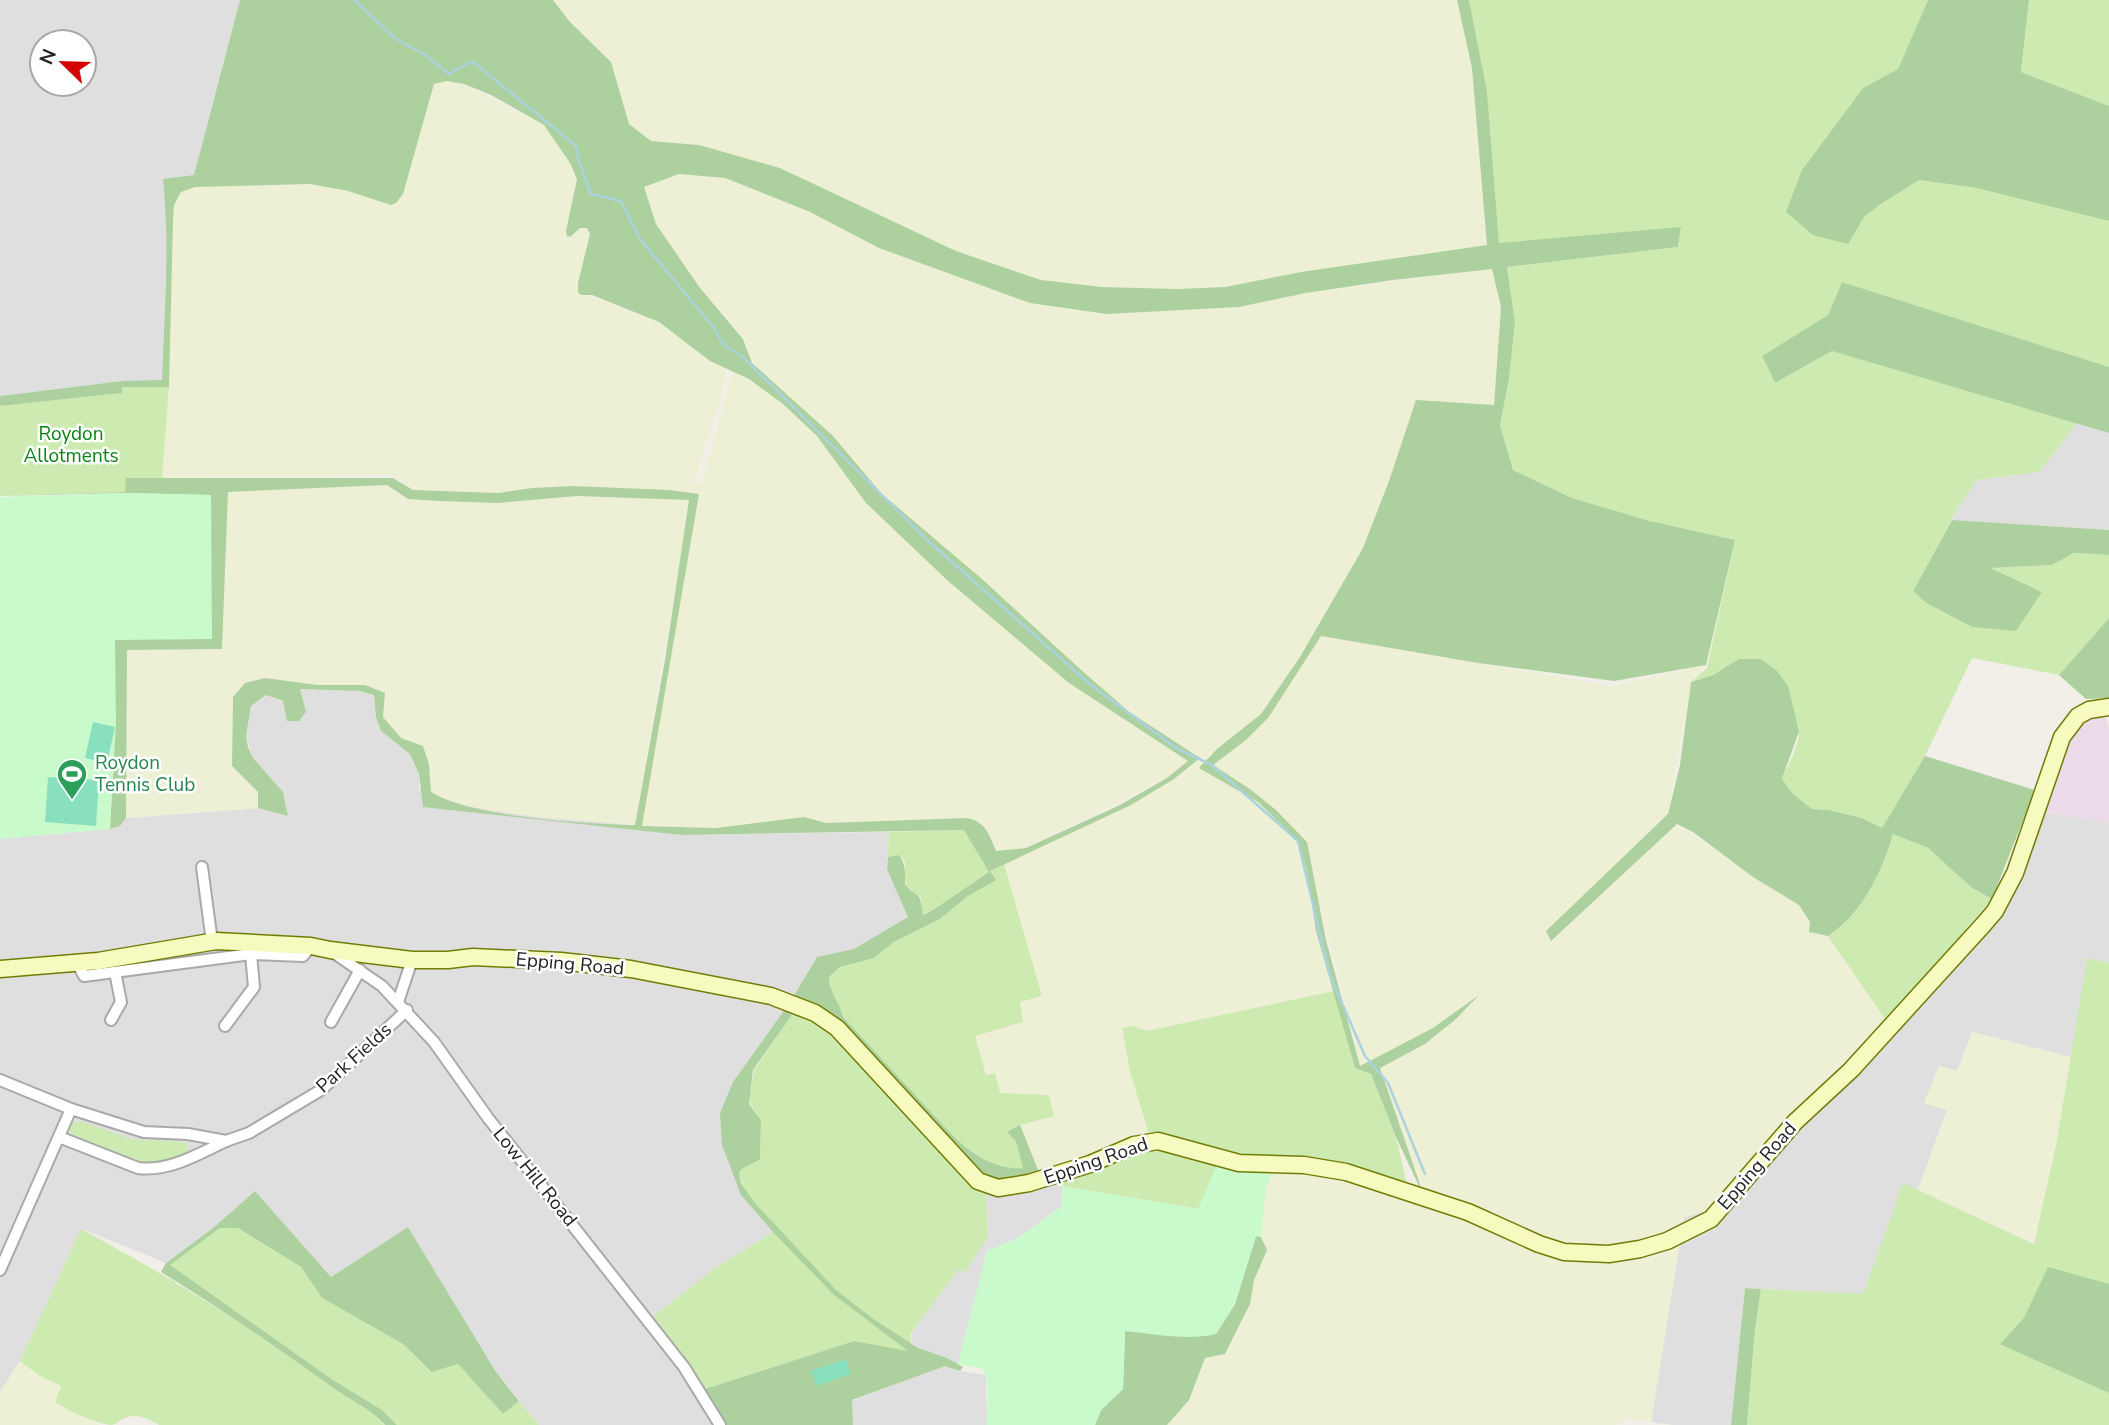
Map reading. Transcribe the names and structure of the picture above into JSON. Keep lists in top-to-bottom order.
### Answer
{
  "streets": {
    "main road": ["Epping Road"],
    "street": ["Park Fields", "Low Hill Road"]
  },
  "crossings": [
    ["Epping Road", "Low Hill Road"],
    ["Park Fields", "Low Hill Road"]
  ],
  "parks": ["Roydon Allotments"],
  "places": {
    "sports": ["Roydon Tennis Club"]
  },
  "north": "top left"
}
